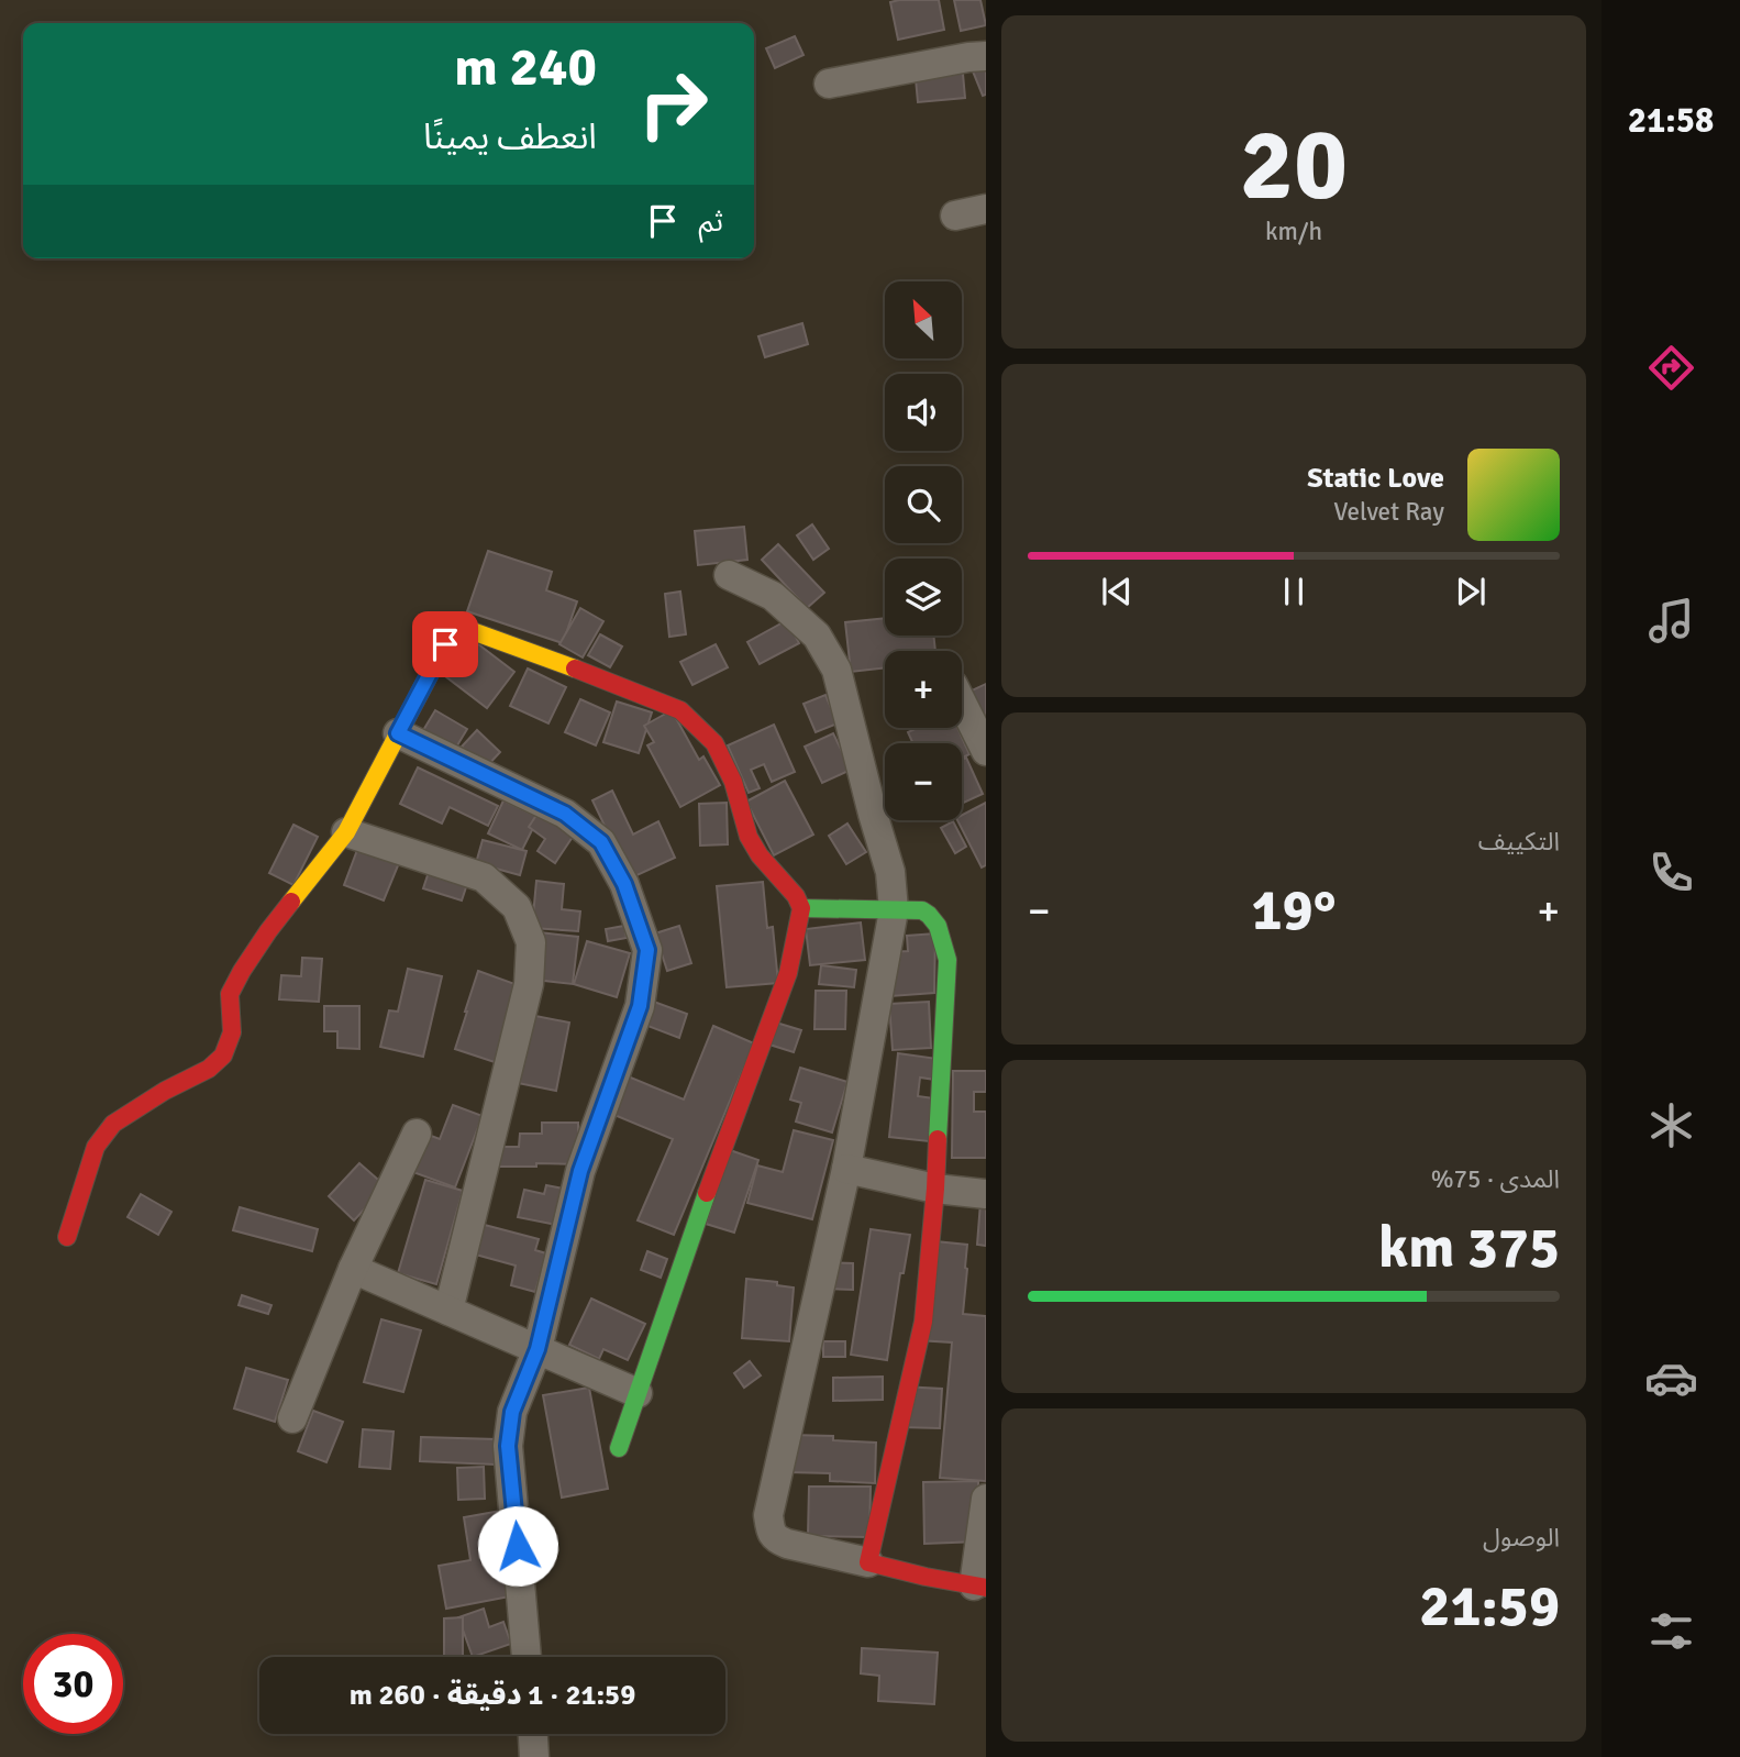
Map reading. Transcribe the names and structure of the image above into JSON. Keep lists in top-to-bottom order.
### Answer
{
  "north": "top left",
  "page": {
    "tabs": "21:58",
    "tile": [
      ["20", "km/h"],
      "التكييف",
      ["المدى · 75%", "375 km"],
      ["الوصول", "21:59"]
    ],
    "turn": ["240 m", "انعطف يمينًا"],
    "then": "ثم",
    "map_buttons": ["+", "−"],
    "song": ["Static Love", "Velvet Ray"],
    "heat": ["−", "19°", "+"],
    "limit": "30",
    "trip": "21:59 · 1 دقيقة · 260 m"
  }
}
